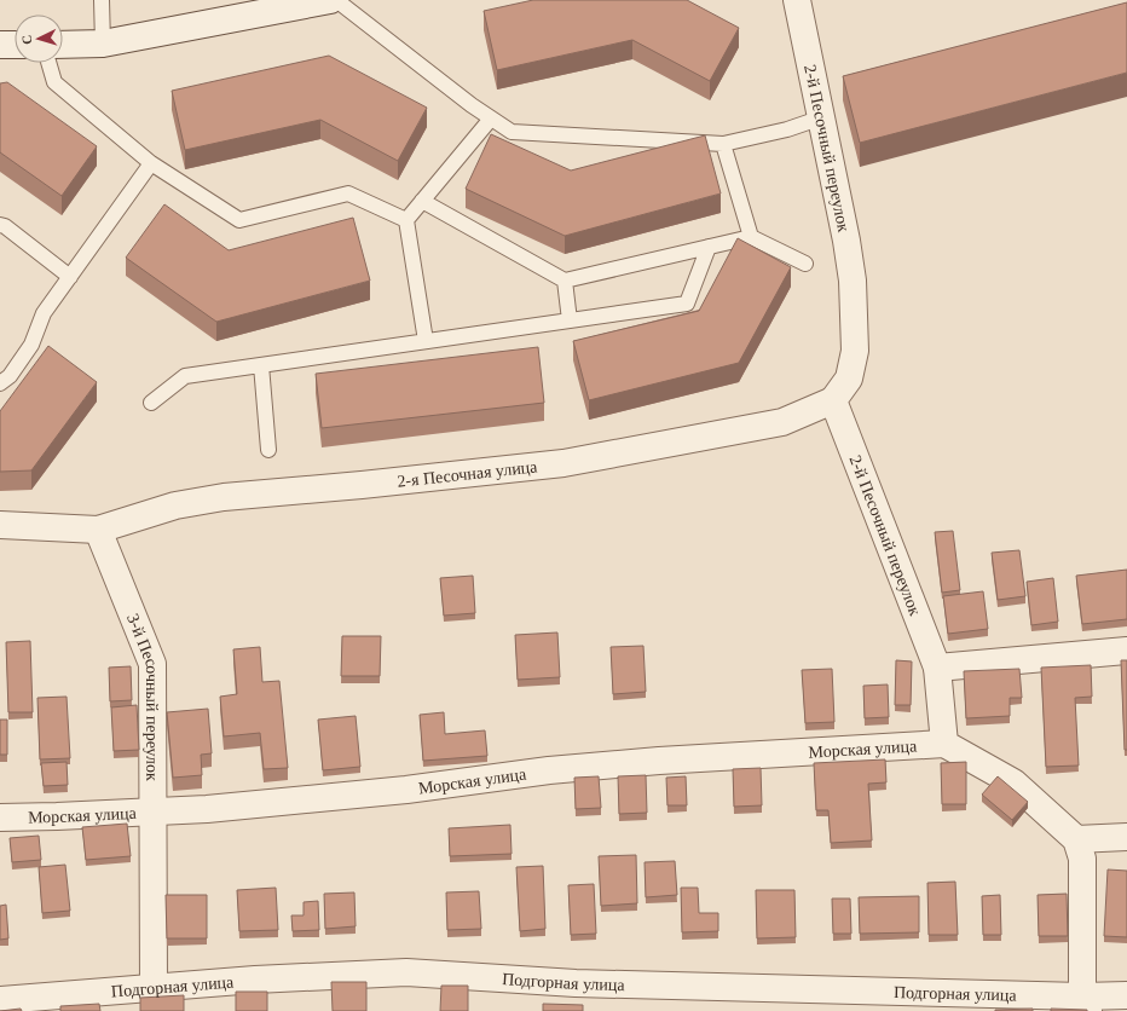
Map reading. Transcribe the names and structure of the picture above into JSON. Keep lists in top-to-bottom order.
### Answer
{
  "streets": {
    "street": [
      "2-й Песочный переулок",
      "2-я Песочная улица",
      "3-й Песочный переулок",
      "Морская улица",
      "Подгорная улица"
    ]
  },
  "crossings": [
    ["2-й Песочный переулок", "2-я Песочная улица"],
    ["2-й Песочный переулок", "Морская улица"],
    ["2-я Песочная улица", "3-й Песочный переулок"],
    ["3-й Песочный переулок", "Морская улица"],
    ["3-й Песочный переулок", "Подгорная улица"]
  ],
  "north": "left"
}
